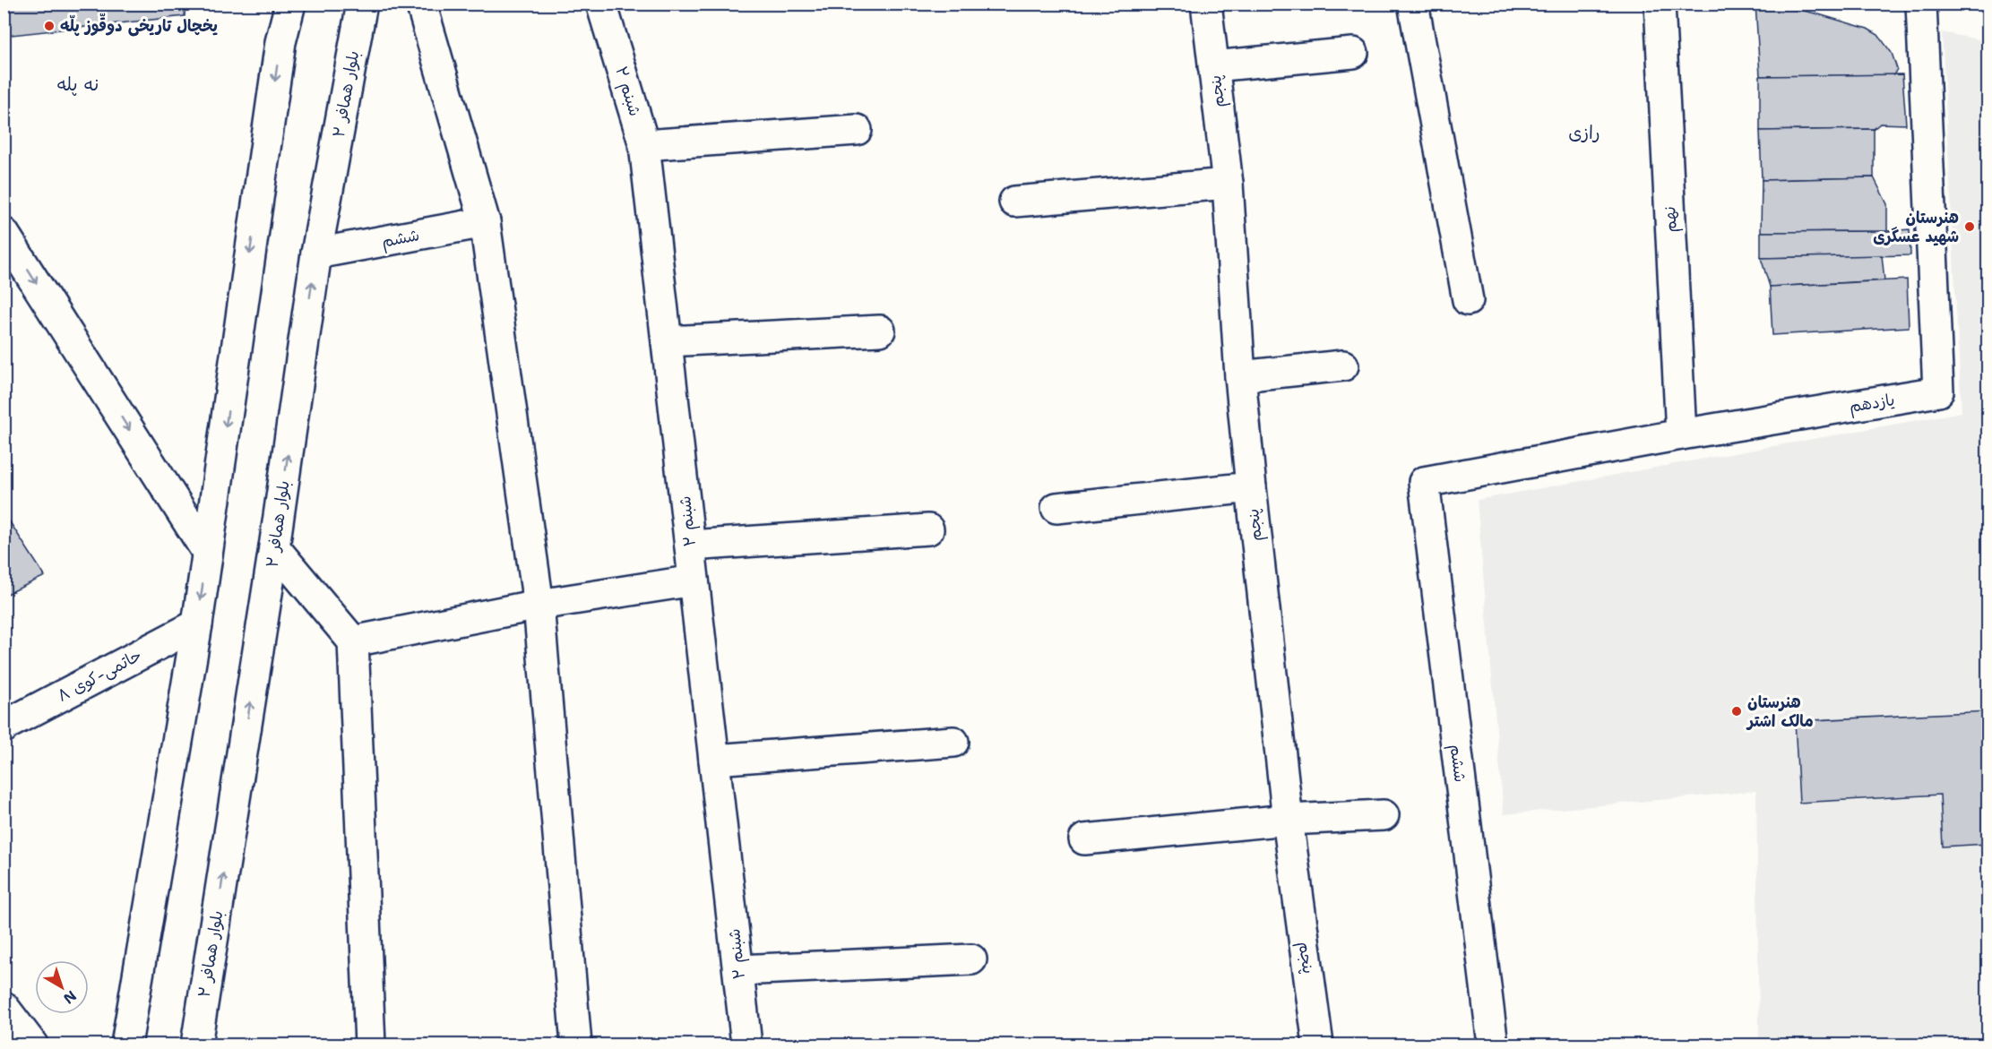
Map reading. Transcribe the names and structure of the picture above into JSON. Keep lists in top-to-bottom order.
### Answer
{
  "streets": {
    "street": [
      "شبنم ۲",
      "پنجم",
      "بلوار همافر ۲",
      "نهم",
      "ششم",
      "یازدهم",
      "حاتمی-کوی ۸"
    ]
  },
  "crossings": [
    ["بلوار همافر ۲", "ششم"],
    ["نهم", "یازدهم"],
    ["ششم", "یازدهم"]
  ],
  "districts": ["نه پله", "رازی"],
  "places": ["یخچال تاریخی دوقّوز پلّه", "هنرستان شهید عسگری", "هنرستان مالک اشتر"],
  "north": "bottom right"
}
